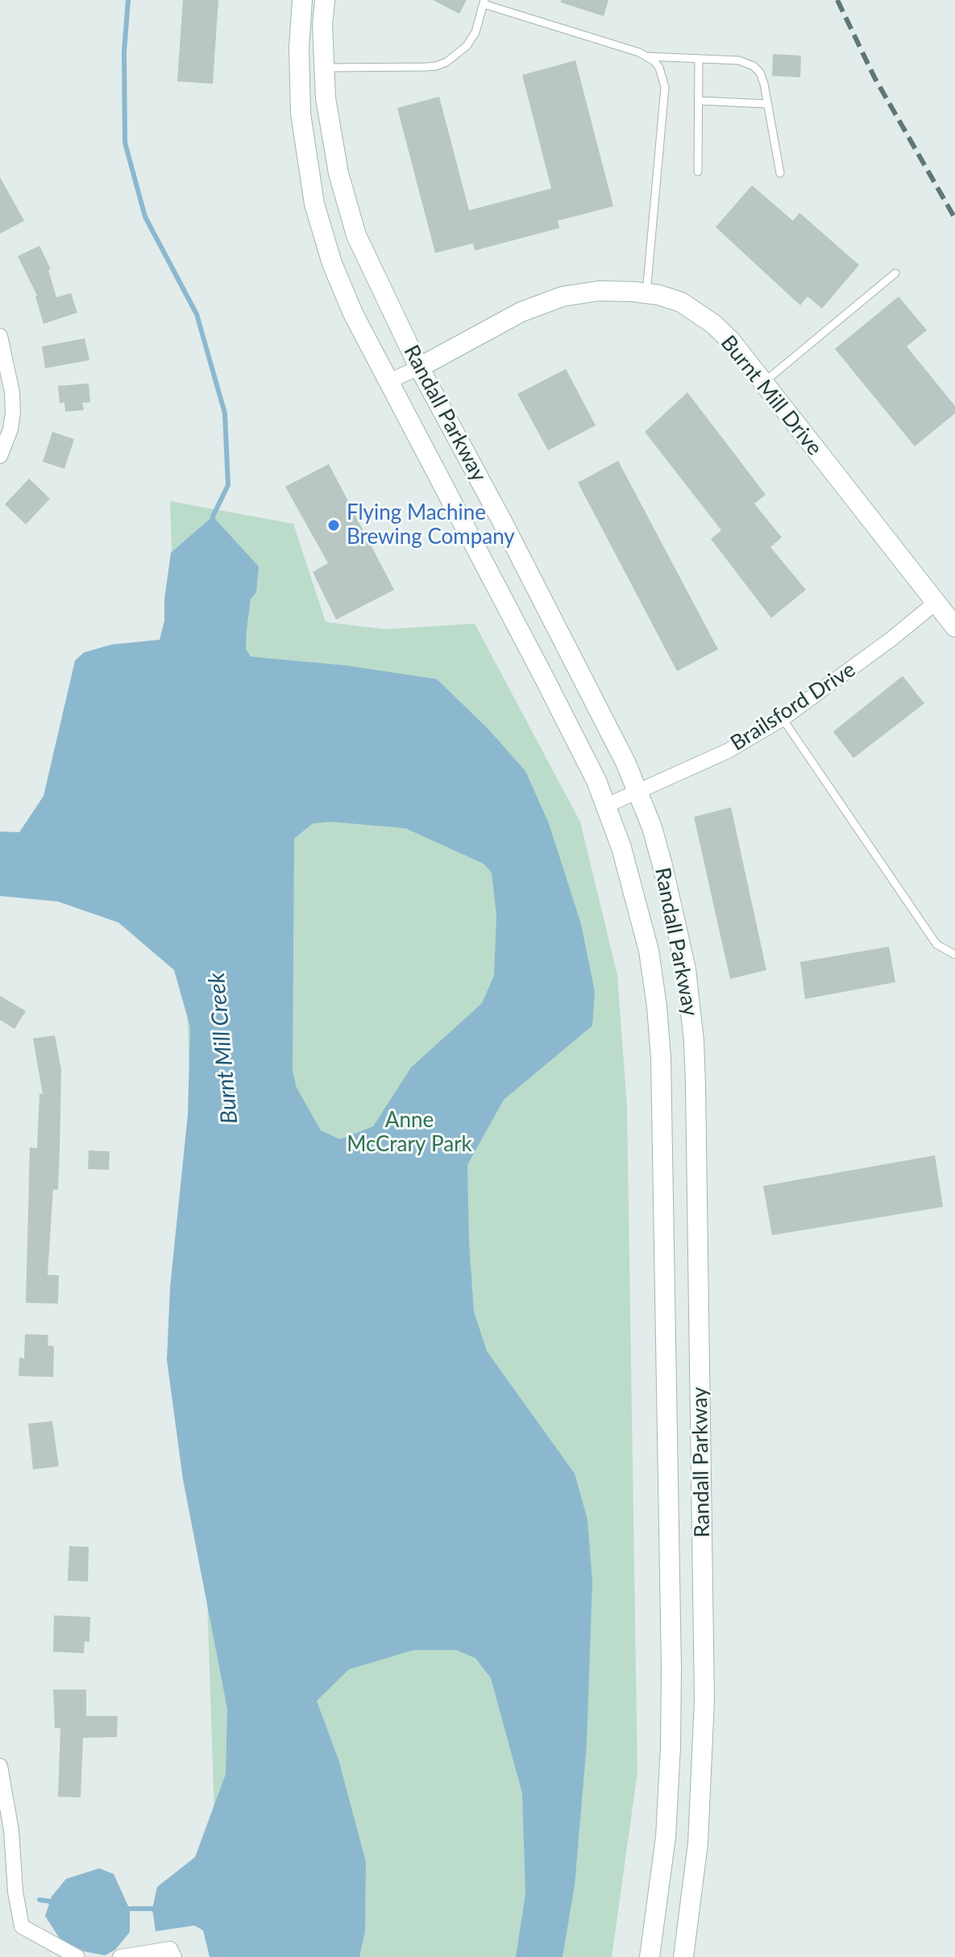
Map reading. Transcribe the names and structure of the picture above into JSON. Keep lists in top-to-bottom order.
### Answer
{
  "streets": {
    "main road": ["Burnt Mill Drive", "Randall Parkway"],
    "street": ["Brailsford Drive"]
  },
  "crossings": [
    ["Burnt Mill Drive", "Randall Parkway"],
    ["Burnt Mill Drive", "Brailsford Drive"],
    ["Randall Parkway", "Brailsford Drive"]
  ],
  "water": ["Burnt Mill Creek"],
  "parks": ["Anne McCrary Park"],
  "places": ["Flying Machine Brewing Company"]
}
